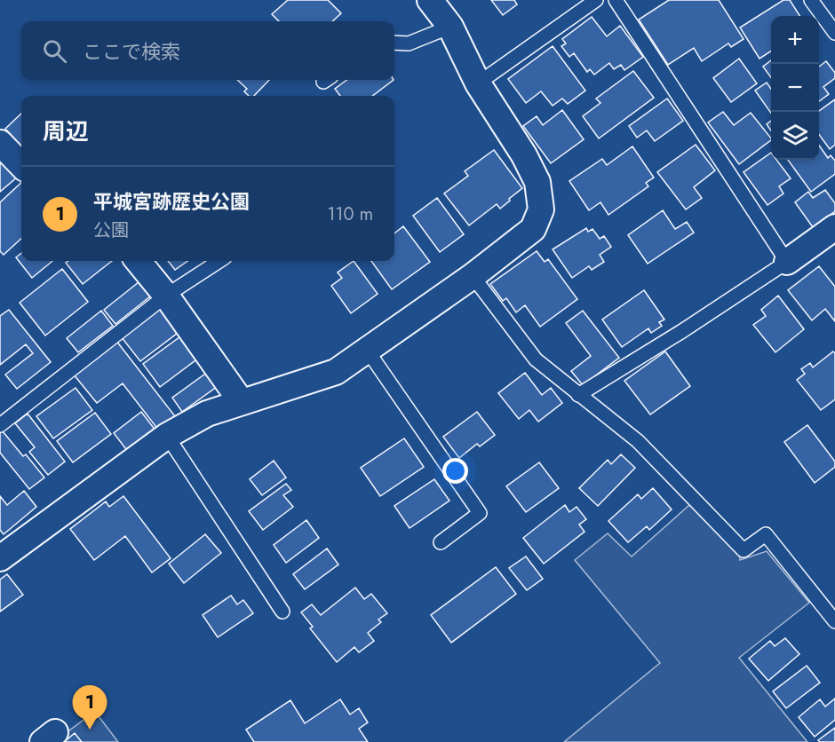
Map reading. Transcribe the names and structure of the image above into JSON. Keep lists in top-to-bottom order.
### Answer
{
  "page": {
    "map_buttons": ["+", "−"],
    "search": "ここで検索",
    "heading": "周辺",
    "list": [
      {
        "mark": "1",
        "name": "平城宮跡歴史公園",
        "note": "公園",
        "value": "110 m"
      }
    ],
    "pins": "1"
  }
}
